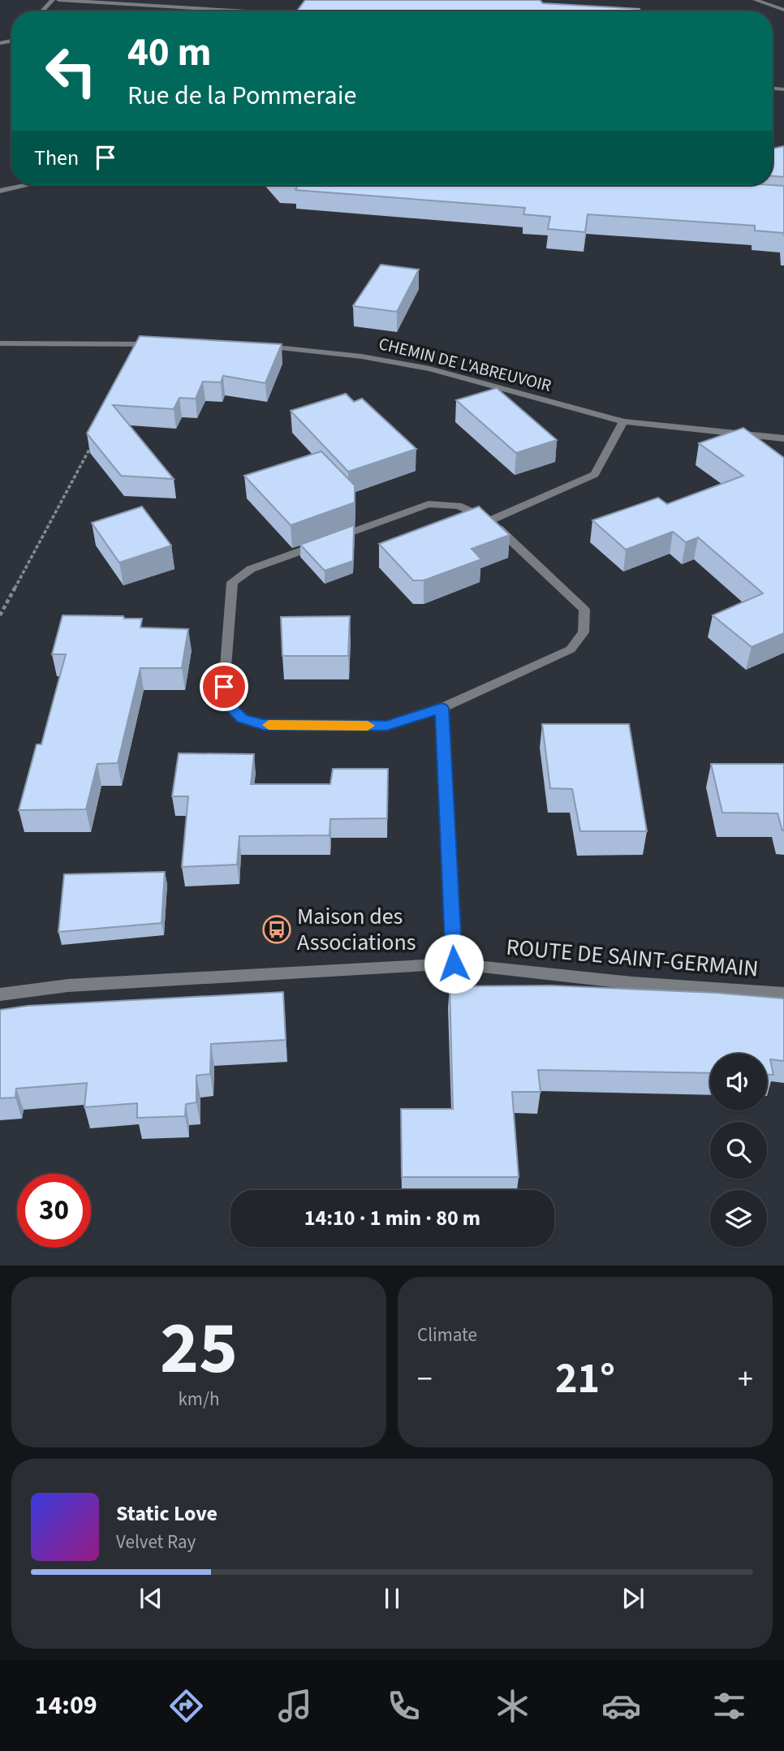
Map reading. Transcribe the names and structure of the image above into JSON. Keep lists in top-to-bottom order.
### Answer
{
  "streets": {
    "street": ["CHEMIN DE L'ABREUVOIR", "ROUTE DE SAINT-GERMAIN"]
  },
  "places": {
    "bus stop": ["Maison des Associations"]
  },
  "page": {
    "turn": ["40 m", "Rue de la Pommeraie"],
    "then": "Then",
    "limit": "30",
    "trip": "14:10 · 1 min · 80 m",
    "tile": [
      ["25", "km/h"],
      "Climate"
    ],
    "heat": ["−", "21°", "+"],
    "song": ["Static Love", "Velvet Ray"],
    "tabs": "14:09"
  }
}
